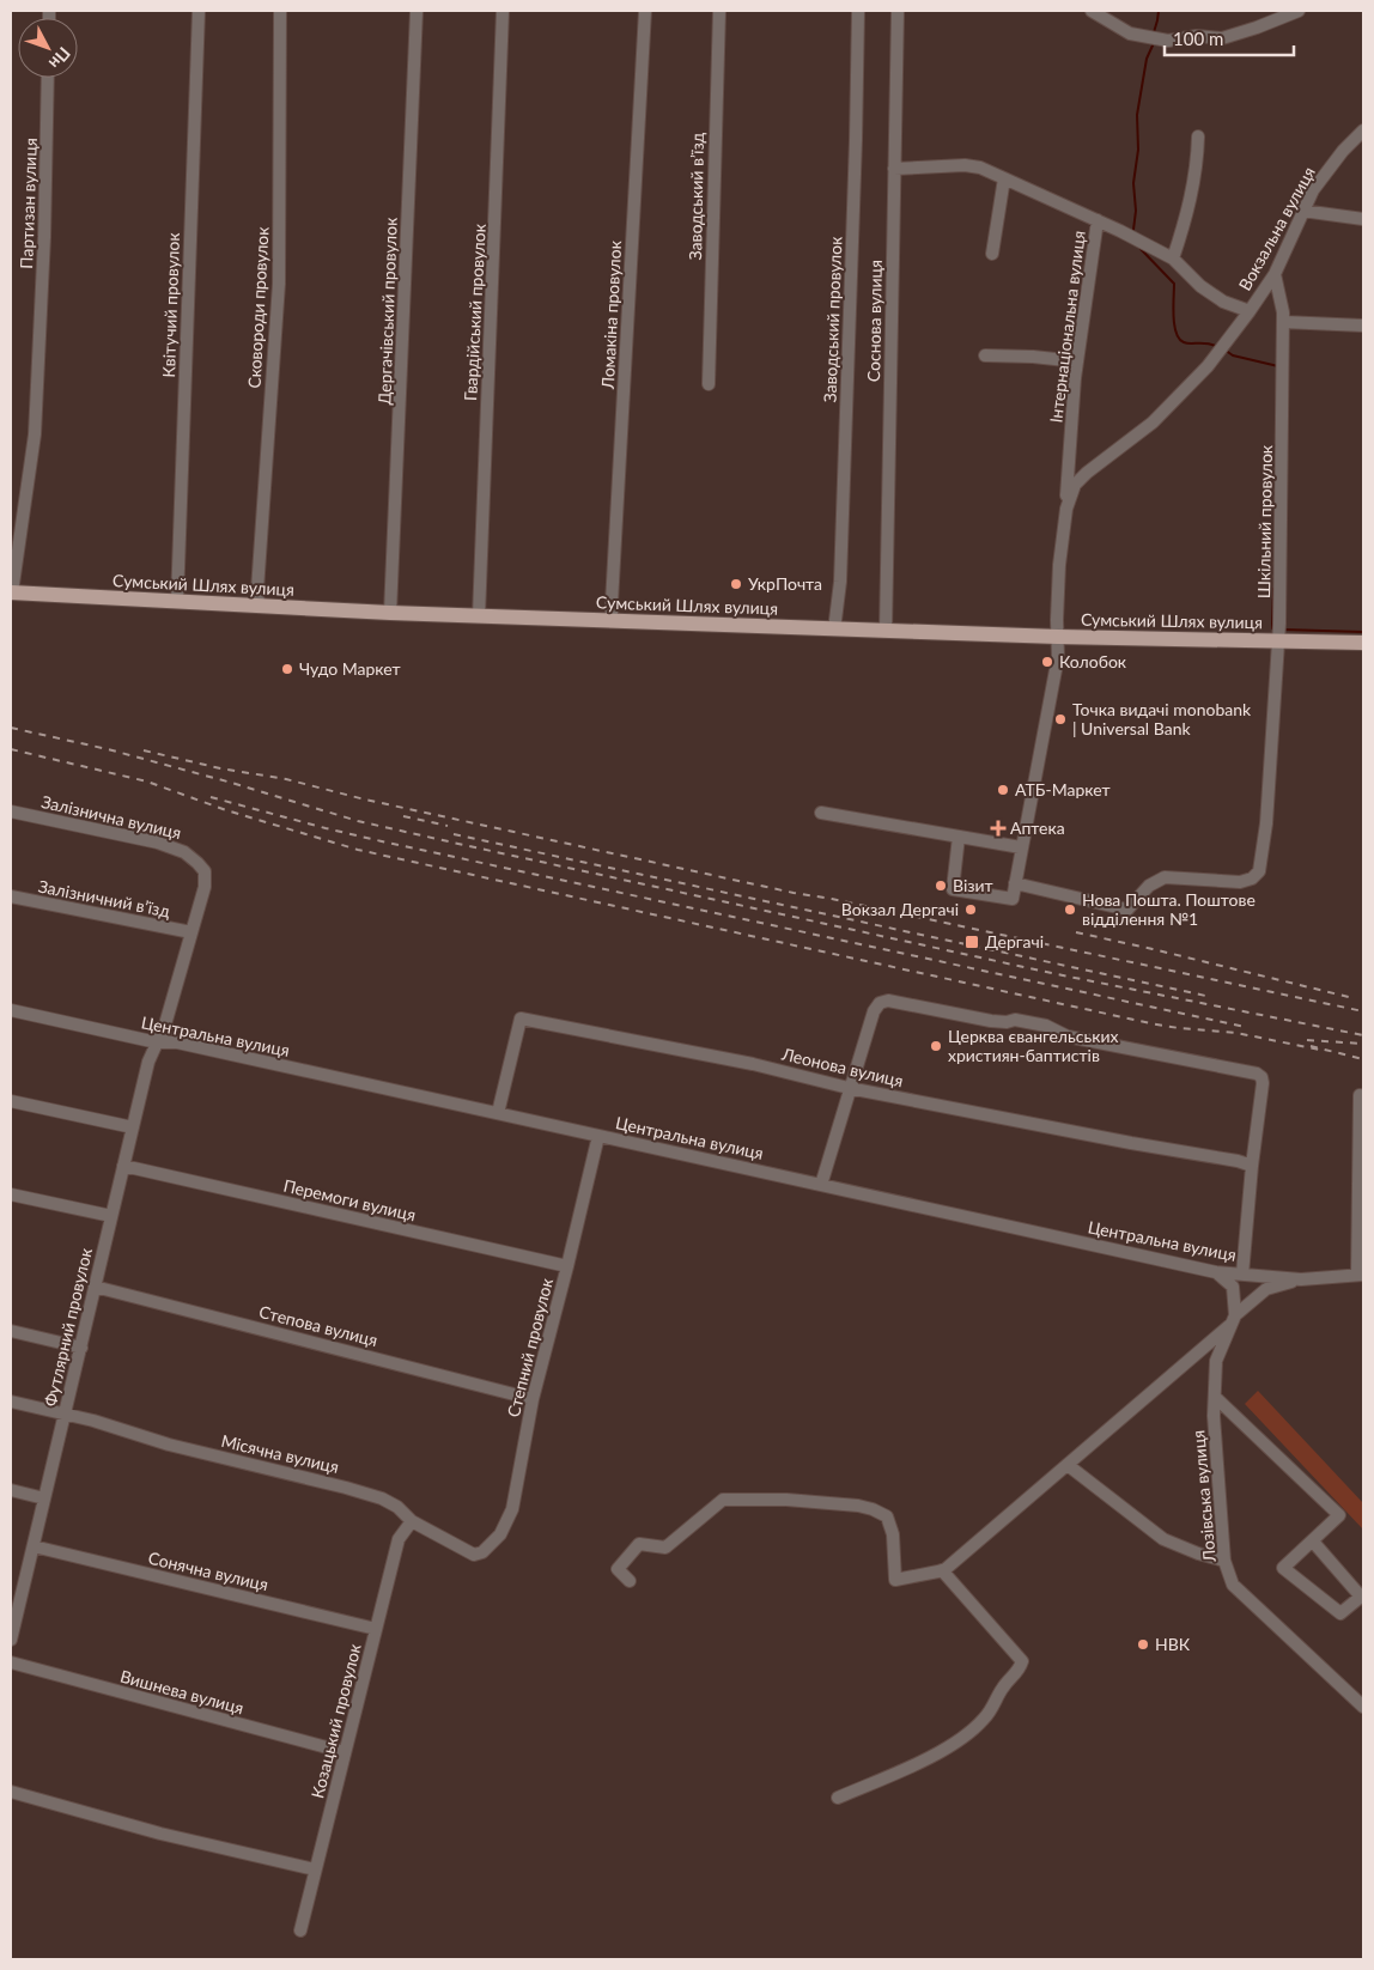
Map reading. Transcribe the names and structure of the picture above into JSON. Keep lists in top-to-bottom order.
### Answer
{
  "streets": {
    "main road": ["Сумський Шлях вулиця"],
    "street": [
      "Заводський в’їзд",
      "Партизан вулиця",
      "Вокзальна вулиця",
      "Квітучий провулок",
      "Сковороди провулок",
      "Дергачівський провулок",
      "Гвардійський провулок",
      "Ломакіна провулок",
      "Заводський провулок",
      "Соснова вулиця",
      "Інтернаціональна вулиця",
      "Шкільний провулок",
      "Залізнична вулиця",
      "Залізничний в’їзд",
      "Центральна вулиця",
      "Леонова вулиця",
      "Перемоги вулиця",
      "Степова вулиця",
      "Футлярний провулок",
      "Степний провулок",
      "Місячна вулиця",
      "Лозівська вулиця",
      "Сонячна вулиця",
      "Вишнева вулиця",
      "Козацький провулок"
    ]
  },
  "crossings": [
    ["Партизан вулиця", "Сумський Шлях вулиця"],
    ["Вокзальна вулиця", "Інтернаціональна вулиця"],
    ["Вокзальна вулиця", "Шкільний провулок"],
    ["Вокзальна вулиця", "Сумський Шлях вулиця"],
    ["Квітучий провулок", "Сумський Шлях вулиця"],
    ["Сковороди провулок", "Сумський Шлях вулиця"],
    ["Дергачівський провулок", "Сумський Шлях вулиця"],
    ["Гвардійський провулок", "Сумський Шлях вулиця"],
    ["Ломакіна провулок", "Сумський Шлях вулиця"],
    ["Заводський провулок", "Сумський Шлях вулиця"],
    ["Соснова вулиця", "Сумський Шлях вулиця"],
    ["Шкільний провулок", "Сумський Шлях вулиця"],
    ["Залізнична вулиця", "Залізничний в’їзд"],
    ["Залізнична вулиця", "Футлярний провулок"],
    ["Залізничний в’їзд", "Футлярний провулок"],
    ["Центральна вулиця", "Леонова вулиця"],
    ["Центральна вулиця", "Футлярний провулок"],
    ["Центральна вулиця", "Степний провулок"],
    ["Центральна вулиця", "Лозівська вулиця"],
    ["Перемоги вулиця", "Футлярний провулок"],
    ["Перемоги вулиця", "Степний провулок"],
    ["Степова вулиця", "Футлярний провулок"],
    ["Степова вулиця", "Степний провулок"],
    ["Футлярний провулок", "Місячна вулиця"],
    ["Футлярний провулок", "Сонячна вулиця"],
    ["Степний провулок", "Місячна вулиця"],
    ["Місячна вулиця", "Козацький провулок"],
    ["Сонячна вулиця", "Козацький провулок"],
    ["Вишнева вулиця", "Козацький провулок"]
  ],
  "places": {
    "other": [
      "УкрПочта",
      "Колобок",
      "Чудо Маркет",
      "Точка видачі monobank | Universal Bank",
      "АТБ-Маркет",
      "Візит",
      "Вокзал Дергачі",
      "Нова Пошта. Поштове відділення №1",
      "Церква євангельських християн-баптистів",
      "НВК"
    ],
    "health": ["Аптека"],
    "transit": ["Дергачі"]
  },
  "scale_bar": "100 m",
  "north": "bottom right"
}
